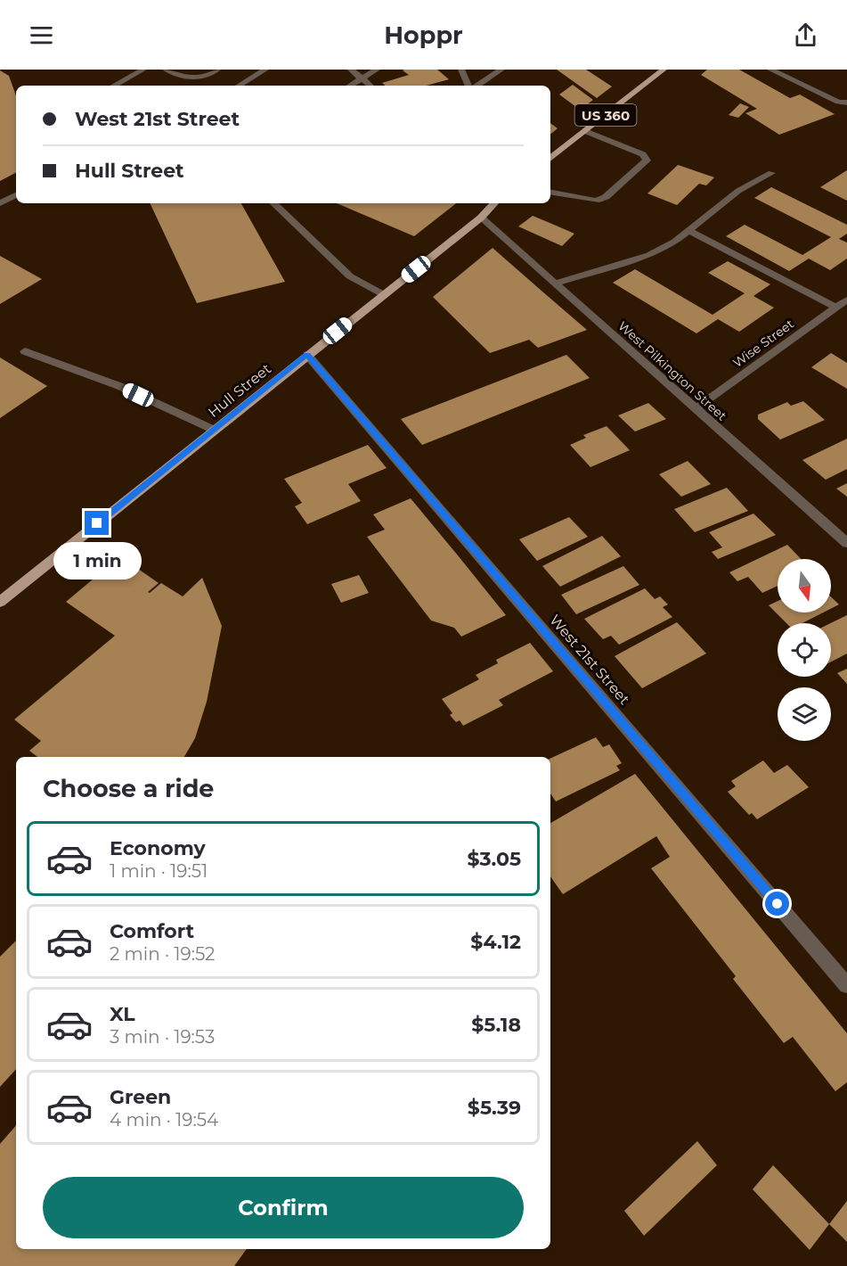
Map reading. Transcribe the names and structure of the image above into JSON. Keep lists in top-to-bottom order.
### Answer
{
  "streets": {
    "main road": ["US 360", "Hull Street"],
    "street": ["Wise Street", "West Pilkington Street", "West 21st Street"]
  },
  "crossings": [
    ["Wise Street", "West Pilkington Street"],
    ["West Pilkington Street", "Hull Street"],
    ["Hull Street", "West 21st Street"]
  ],
  "north": "bottom",
  "page": {
    "header": "Hoppr",
    "banner": ["West 21st Street", "Hull Street"],
    "bubble": "1 min",
    "heading": "Choose a ride",
    "list": [
      {
        "name": "Economy",
        "note": "1 min · 19:51",
        "value": "$3.05"
      },
      {
        "name": "Comfort",
        "note": "2 min · 19:52",
        "value": "$4.12"
      },
      {
        "name": "XL",
        "note": "3 min · 19:53",
        "value": "$5.18"
      },
      {
        "name": "Green",
        "note": "4 min · 19:54",
        "value": "$5.39"
      }
    ],
    "buttons": "Confirm"
  }
}
